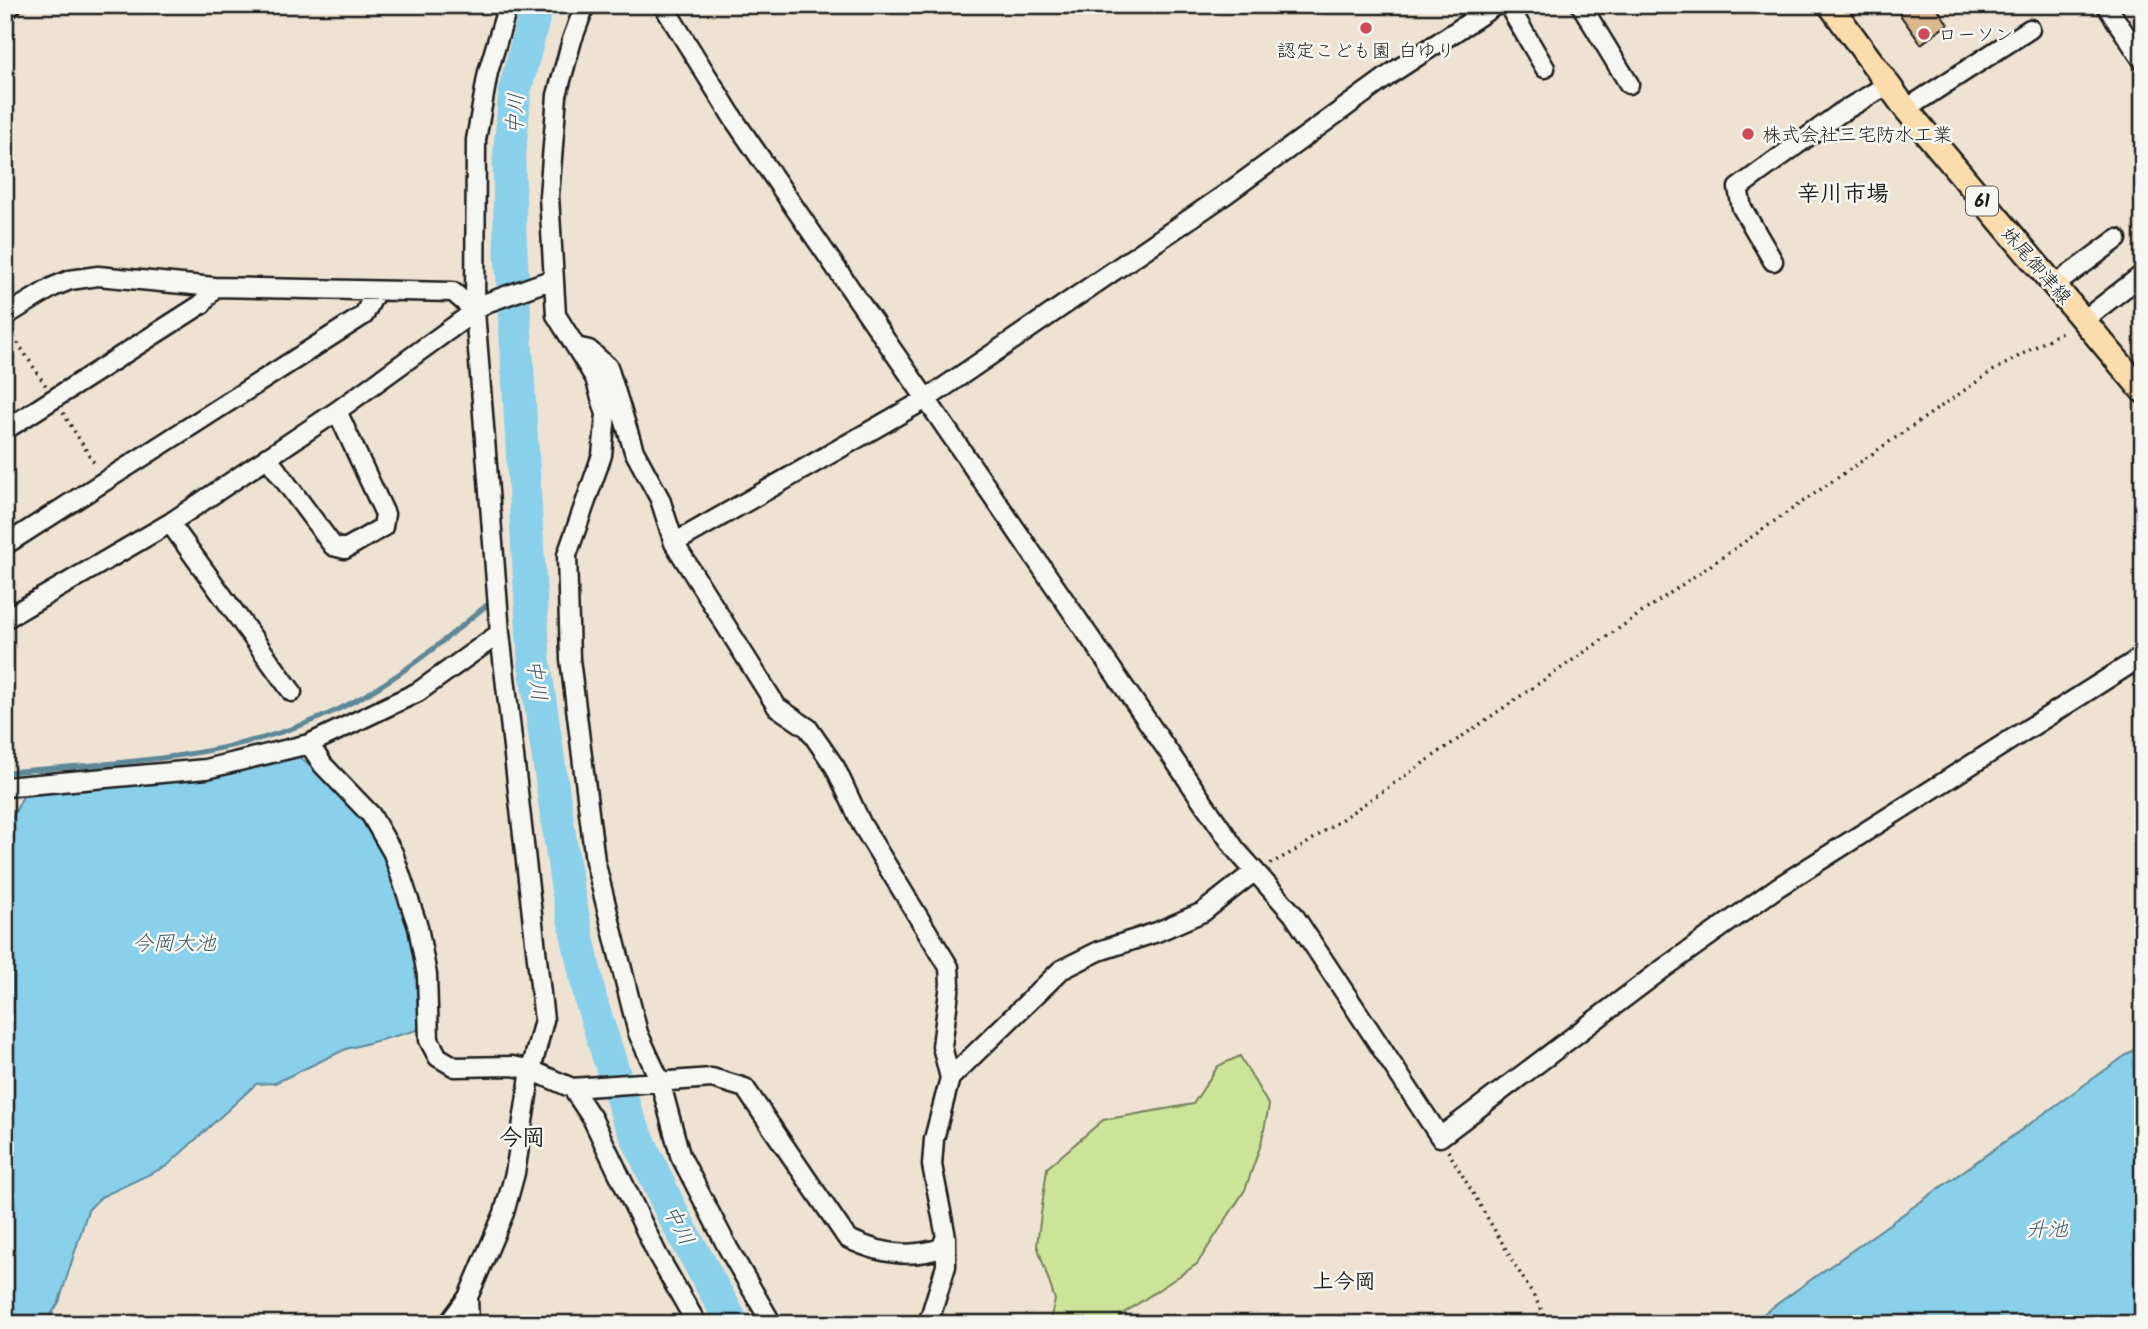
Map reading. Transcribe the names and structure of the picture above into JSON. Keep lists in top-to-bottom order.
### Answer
{
  "streets": {
    "main road": ["61", "妹尾御津線"]
  },
  "districts": ["辛川市場", "今岡", "上今岡"],
  "water": ["中川", "今岡大池", "升池"],
  "places": ["認定こども園 白ゆり", "ローソン", "株式会社三宅防水工業"]
}
